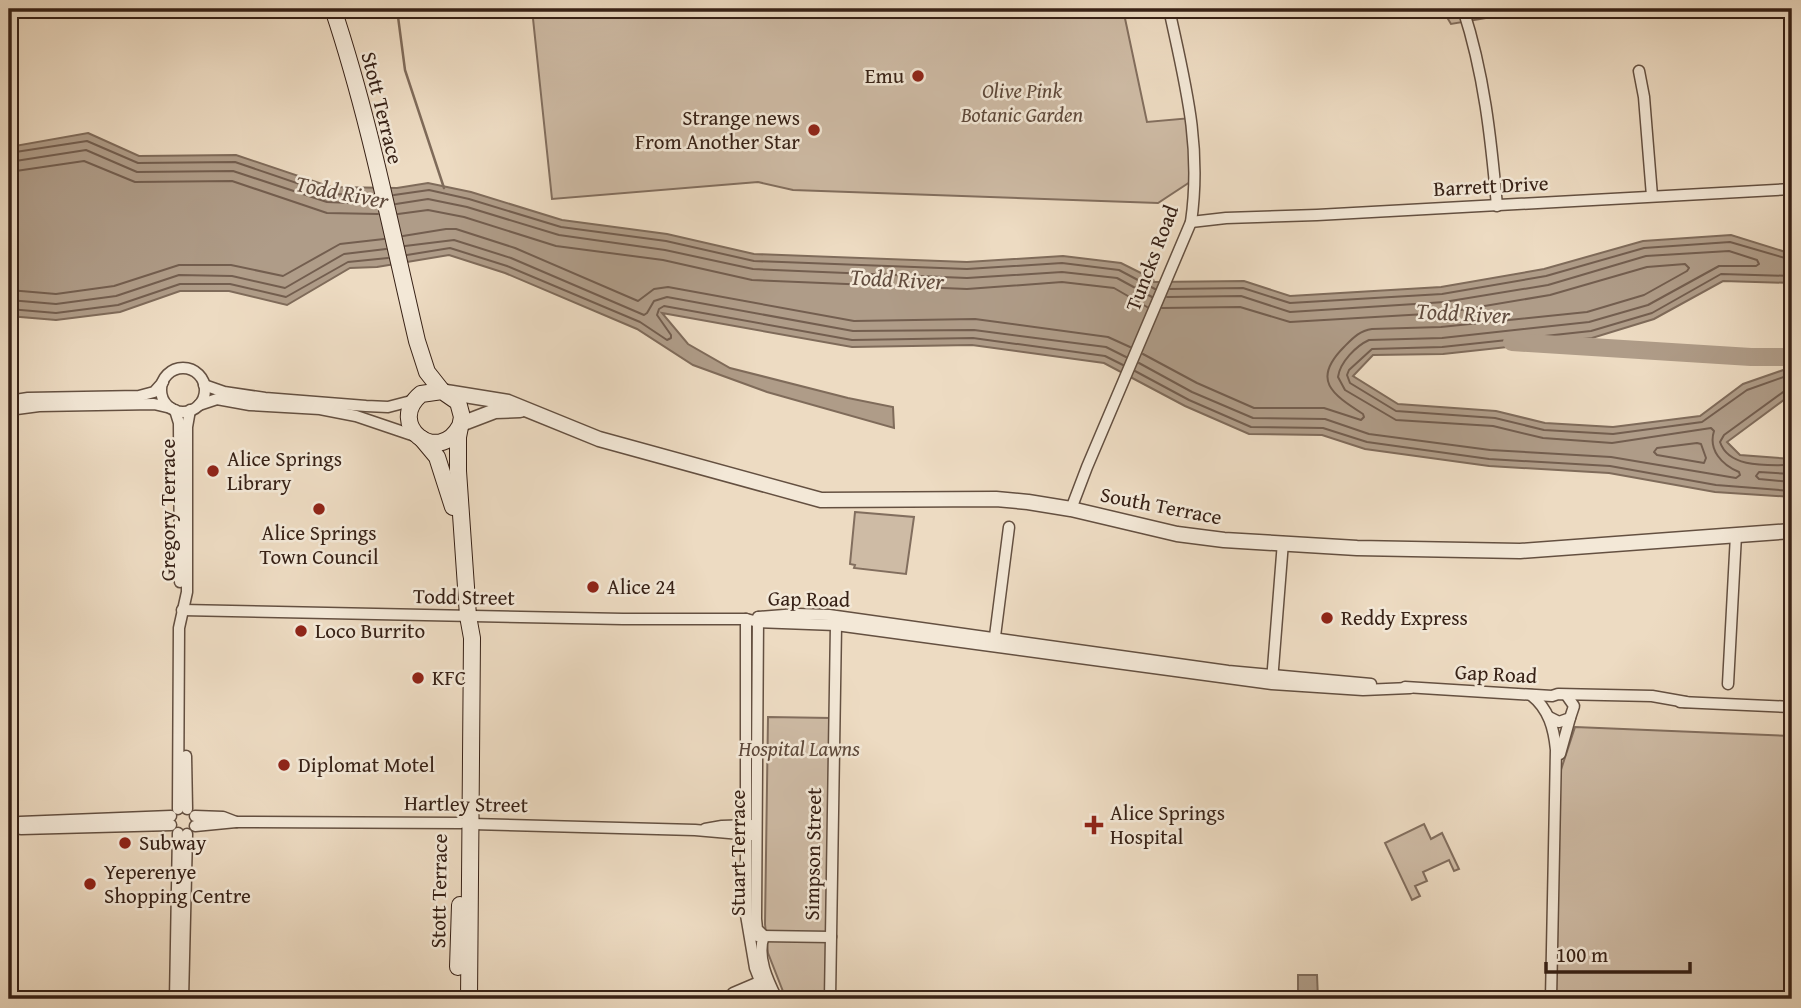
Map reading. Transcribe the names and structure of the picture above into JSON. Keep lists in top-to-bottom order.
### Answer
{
  "streets": {
    "main road": ["Stott Terrace"],
    "street": [
      "Barrett Drive",
      "Tuncks Road",
      "South Terrace",
      "Gregory Terrace",
      "Todd Street",
      "Gap Road",
      "Hartley Street",
      "Stuart Terrace",
      "Simpson Street"
    ]
  },
  "crossings": [
    ["Stott Terrace", "South Terrace"],
    ["Stott Terrace", "Todd Street"],
    ["Stott Terrace", "Hartley Street"],
    ["Barrett Drive", "Tuncks Road"],
    ["Tuncks Road", "South Terrace"],
    ["Gregory Terrace", "Todd Street"],
    ["Gregory Terrace", "Hartley Street"],
    ["Todd Street", "Gap Road"],
    ["Todd Street", "Stuart Terrace"],
    ["Gap Road", "Stuart Terrace"],
    ["Gap Road", "Simpson Street"],
    ["Hartley Street", "Stuart Terrace"]
  ],
  "water": ["Todd River"],
  "parks": ["Olive Pink Botanic Garden", "Hospital Lawns"],
  "places": {
    "other": [
      "Emu",
      "Strange news From Another Star",
      "Alice Springs Library",
      "Alice Springs Town Council",
      "Alice 24",
      "Reddy Express",
      "Loco Burrito",
      "KFC",
      "Diplomat Motel",
      "Subway",
      "Yeperenye Shopping Centre"
    ],
    "health": ["Alice Springs Hospital"]
  },
  "scale_bar": "100 m"
}
